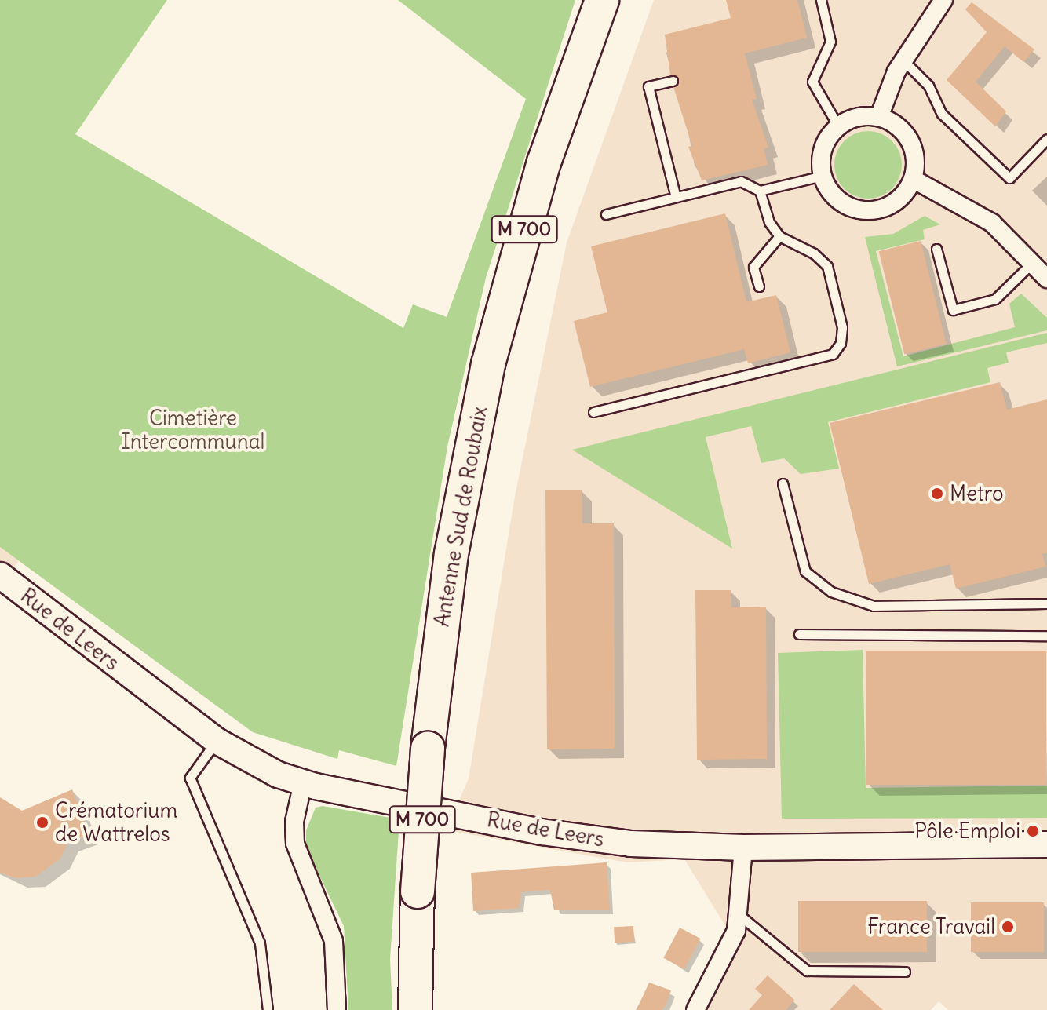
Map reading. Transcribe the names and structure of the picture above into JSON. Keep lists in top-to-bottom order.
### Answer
{
  "streets": {
    "highway": ["M 700", "Antenne Sud de Roubaix"],
    "street": ["Rue de Leers"]
  },
  "parks": ["Cimetière Intercommunal"],
  "places": [
    "Metro",
    "Crématorium de Wattrelos",
    "Pôle Emploi",
    "France Travail"
  ]
}
